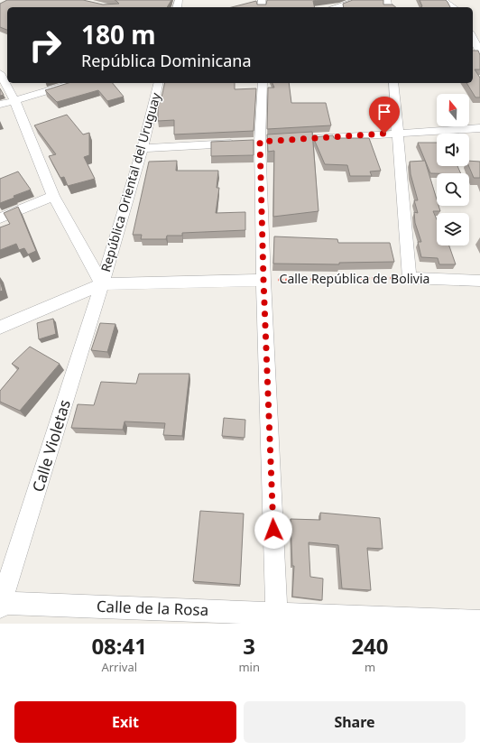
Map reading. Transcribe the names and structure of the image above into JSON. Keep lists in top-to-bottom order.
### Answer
{
  "streets": {
    "street": [
      "República Oriental del Uruguay",
      "Calle República de Bolivia",
      "Calle Violetas",
      "Calle de la Rosa"
    ]
  },
  "crossings": [
    ["República Oriental del Uruguay", "Calle República de Bolivia"],
    ["República Oriental del Uruguay", "Calle Violetas"],
    ["Calle República de Bolivia", "Calle Violetas"],
    ["Calle Violetas", "Calle de la Rosa"]
  ],
  "north": "top",
  "page": {
    "turn": ["180 m", "República Dominicana"],
    "eta": [
      "08:41",
      "Arrival",
      "3",
      "min",
      "240",
      "m"
    ],
    "buttons": ["Exit", "Share"]
  }
}
